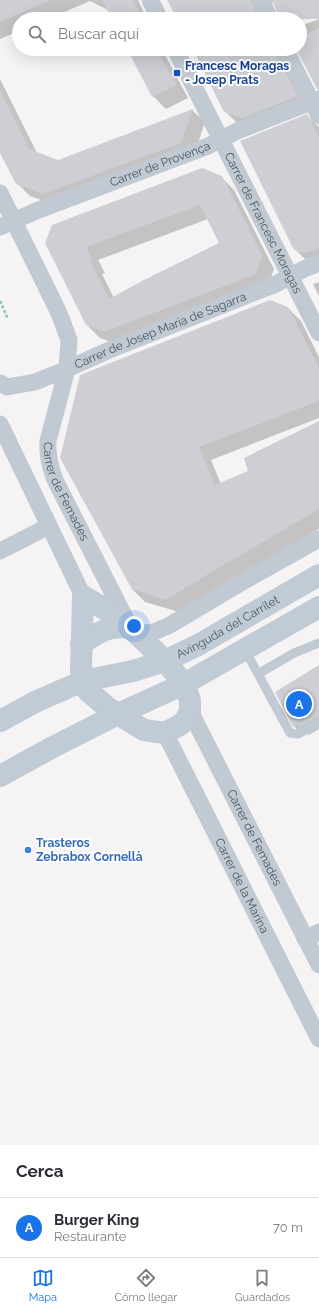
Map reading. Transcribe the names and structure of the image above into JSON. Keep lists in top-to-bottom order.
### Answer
{
  "streets": {
    "main road": ["Avinguda del Carrilet"],
    "street": [
      "Carrer de Provença",
      "Carrer de Francesc Moragas",
      "Carrer de Josep Maria de Sagarra",
      "Carrer de Femades",
      "Carrer de la Marina"
    ]
  },
  "crossings": [
    ["Carrer de Provença", "Carrer de Francesc Moragas"],
    ["Carrer de Provença", "Carrer de Femades"],
    ["Carrer de Francesc Moragas", "Carrer de Josep Maria de Sagarra"],
    ["Carrer de Josep Maria de Sagarra", "Carrer de Femades"]
  ],
  "places": {
    "transit": ["Francesc Moragas - Josep Prats"],
    "other": ["Trasteros Zebrabox Cornellà"]
  },
  "page": {
    "search": "Buscar aquí",
    "pins": "A",
    "heading": "Cerca",
    "list": [
      {
        "mark": "A",
        "name": "Burger King",
        "note": "Restaurante",
        "value": "70 m"
      }
    ],
    "nav": ["Mapa", "Cómo llegar", "Guardados"]
  }
}
